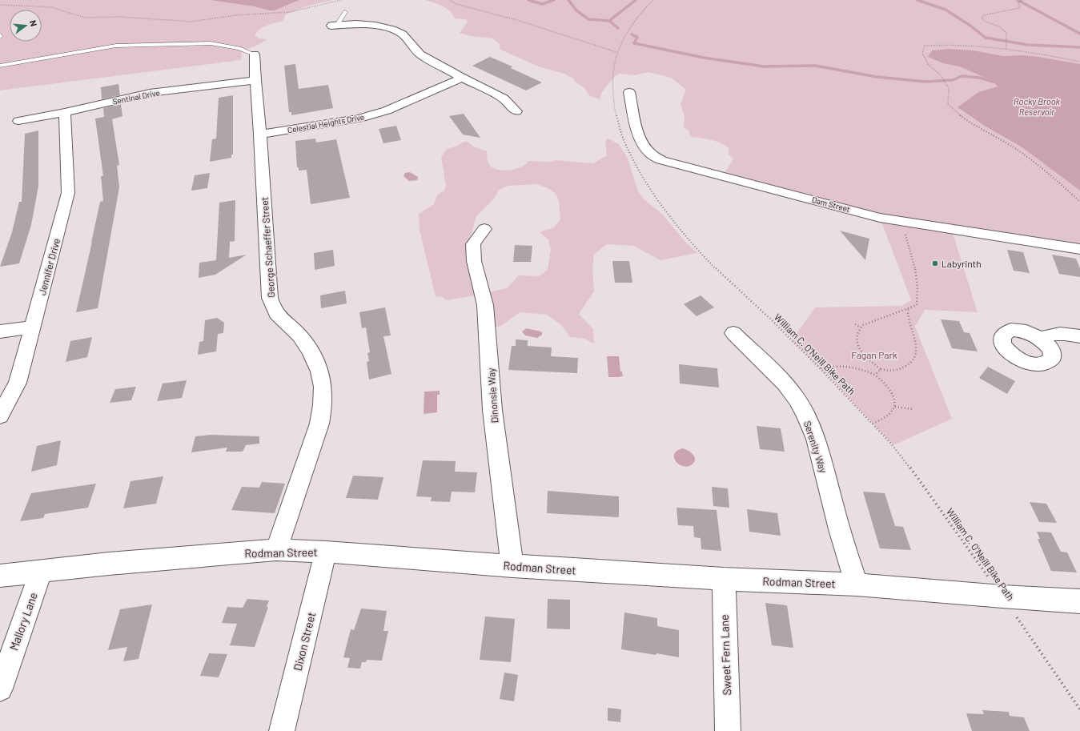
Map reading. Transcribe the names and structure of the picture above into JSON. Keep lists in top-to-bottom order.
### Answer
{
  "streets": {
    "street": [
      "Sentinal Drive",
      "Celestial Heights Drive",
      "Dam Street",
      "George Schaeffer Street",
      "Jennifer Drive",
      "Dinonsie Way",
      "Serenity Way",
      "Rodman Street",
      "Mallory Lane",
      "Dixon Street",
      "Sweet Fern Lane"
    ],
    "path": ["William C. O'Neill Bike Path"]
  },
  "crossings": [
    ["Sentinal Drive", "George Schaeffer Street"],
    ["Sentinal Drive", "Jennifer Drive"],
    ["Celestial Heights Drive", "George Schaeffer Street"],
    ["George Schaeffer Street", "Rodman Street"],
    ["William C. O'Neill Bike Path", "Rodman Street"],
    ["Dinonsie Way", "Rodman Street"],
    ["Serenity Way", "Rodman Street"],
    ["Rodman Street", "Mallory Lane"],
    ["Rodman Street", "Dixon Street"],
    ["Rodman Street", "Sweet Fern Lane"]
  ],
  "water": ["Rocky Brook Reservoir"],
  "parks": ["Fagan Park"],
  "places": ["Labyrinth"],
  "north": "right"
}
